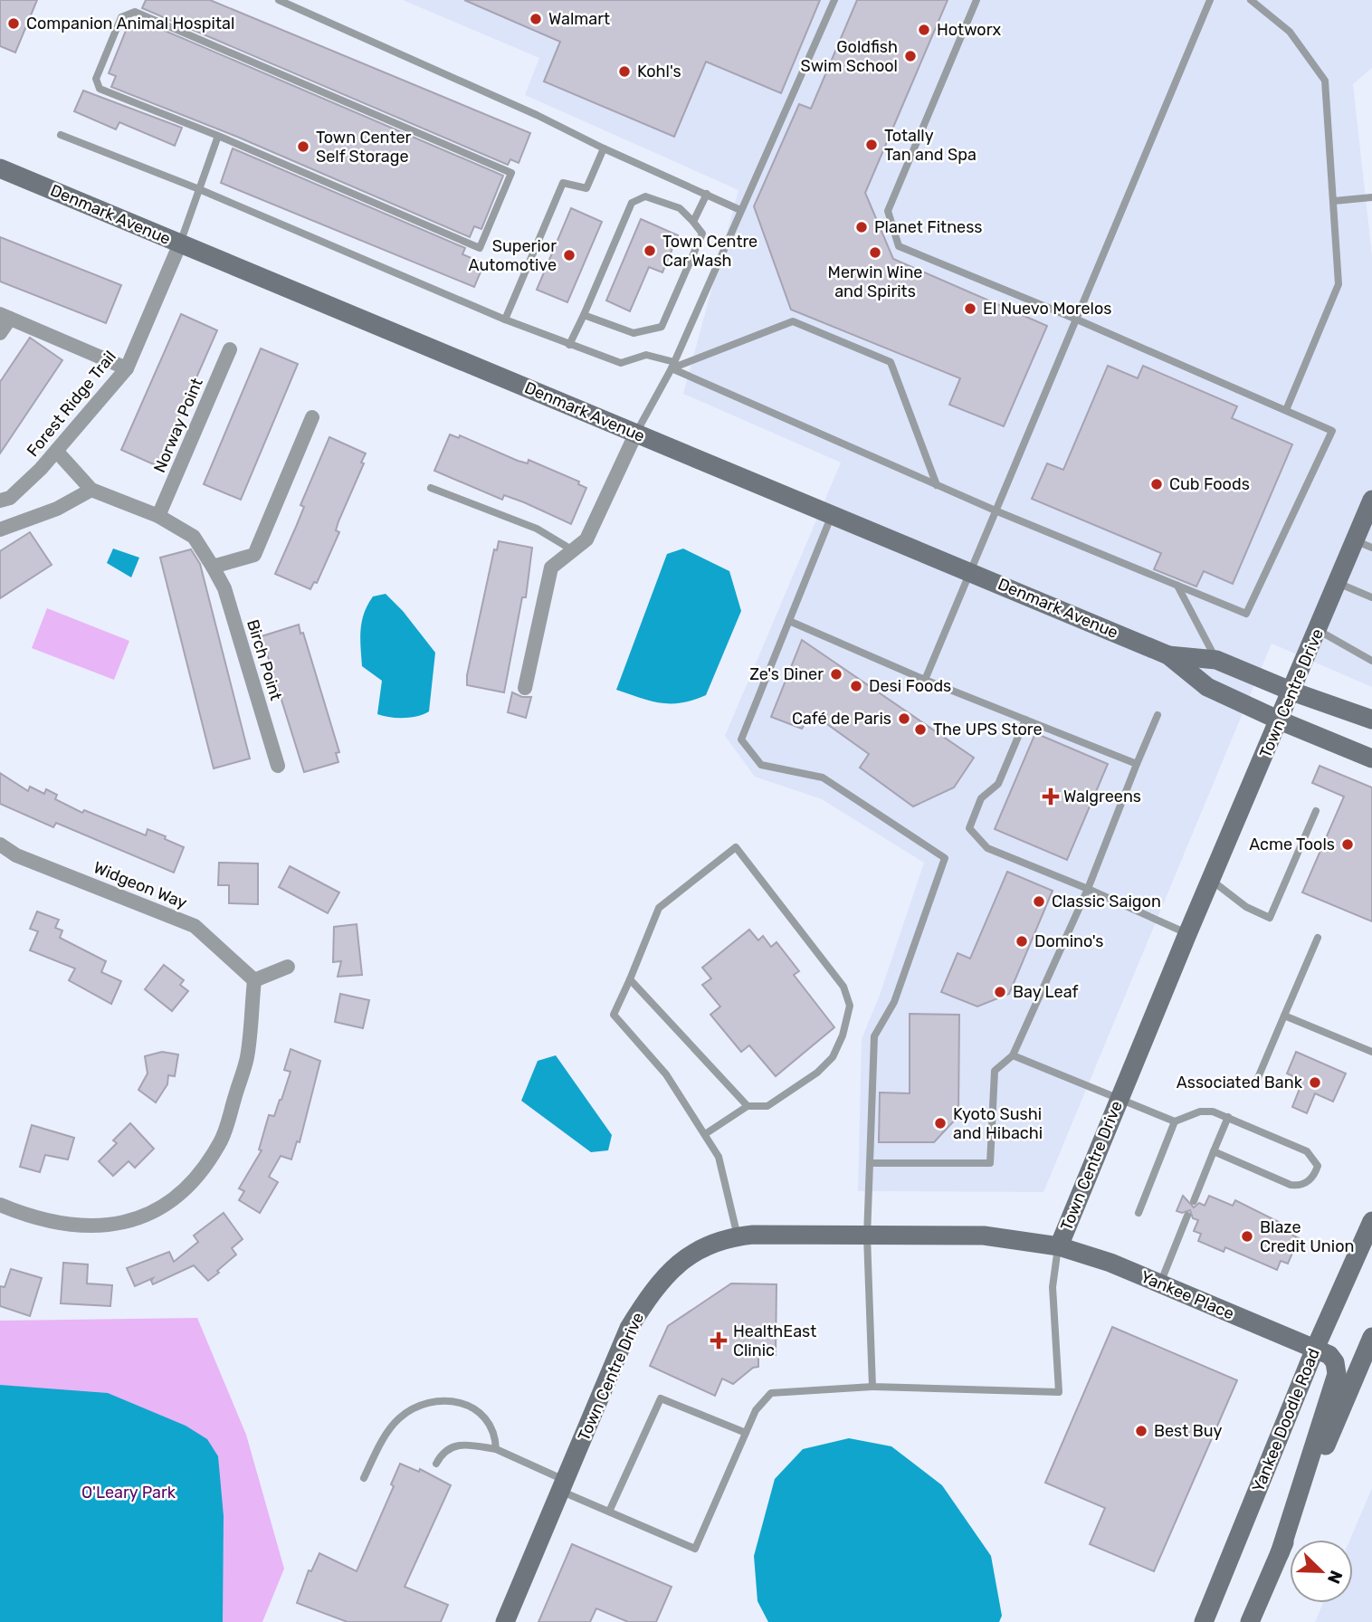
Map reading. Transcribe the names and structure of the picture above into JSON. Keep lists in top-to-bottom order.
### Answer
{
  "streets": {
    "street": [
      "Denmark Avenue",
      "Forest Ridge Trail",
      "Norway Point",
      "Birch Point",
      "Town Centre Drive",
      "Widgeon Way",
      "Yankee Place",
      "Yankee Doodle Road"
    ]
  },
  "crossings": [
    ["Denmark Avenue", "Forest Ridge Trail"],
    ["Denmark Avenue", "Town Centre Drive"],
    ["Forest Ridge Trail", "Birch Point"],
    ["Norway Point", "Birch Point"],
    ["Town Centre Drive", "Yankee Place"],
    ["Yankee Place", "Yankee Doodle Road"]
  ],
  "parks": ["O'Leary Park"],
  "places": {
    "other": [
      "Walmart",
      "Companion Animal Hospital",
      "Hotworx",
      "Goldfish Swim School",
      "Kohl's",
      "Totally Tan and Spa",
      "Town Center Self Storage",
      "Planet Fitness",
      "Town Centre Car Wash",
      "Merwin Wine and Spirits",
      "Superior Automotive",
      "El Nuevo Morelos",
      "Cub Foods",
      "Ze's Diner",
      "Desi Foods",
      "Café de Paris",
      "The UPS Store",
      "Acme Tools",
      "Classic Saigon",
      "Domino's",
      "Bay Leaf",
      "Associated Bank",
      "Kyoto Sushi and Hibachi",
      "Blaze Credit Union",
      "Best Buy"
    ],
    "health": ["Walgreens", "HealthEast Clinic"]
  },
  "north": "bottom right"
}
